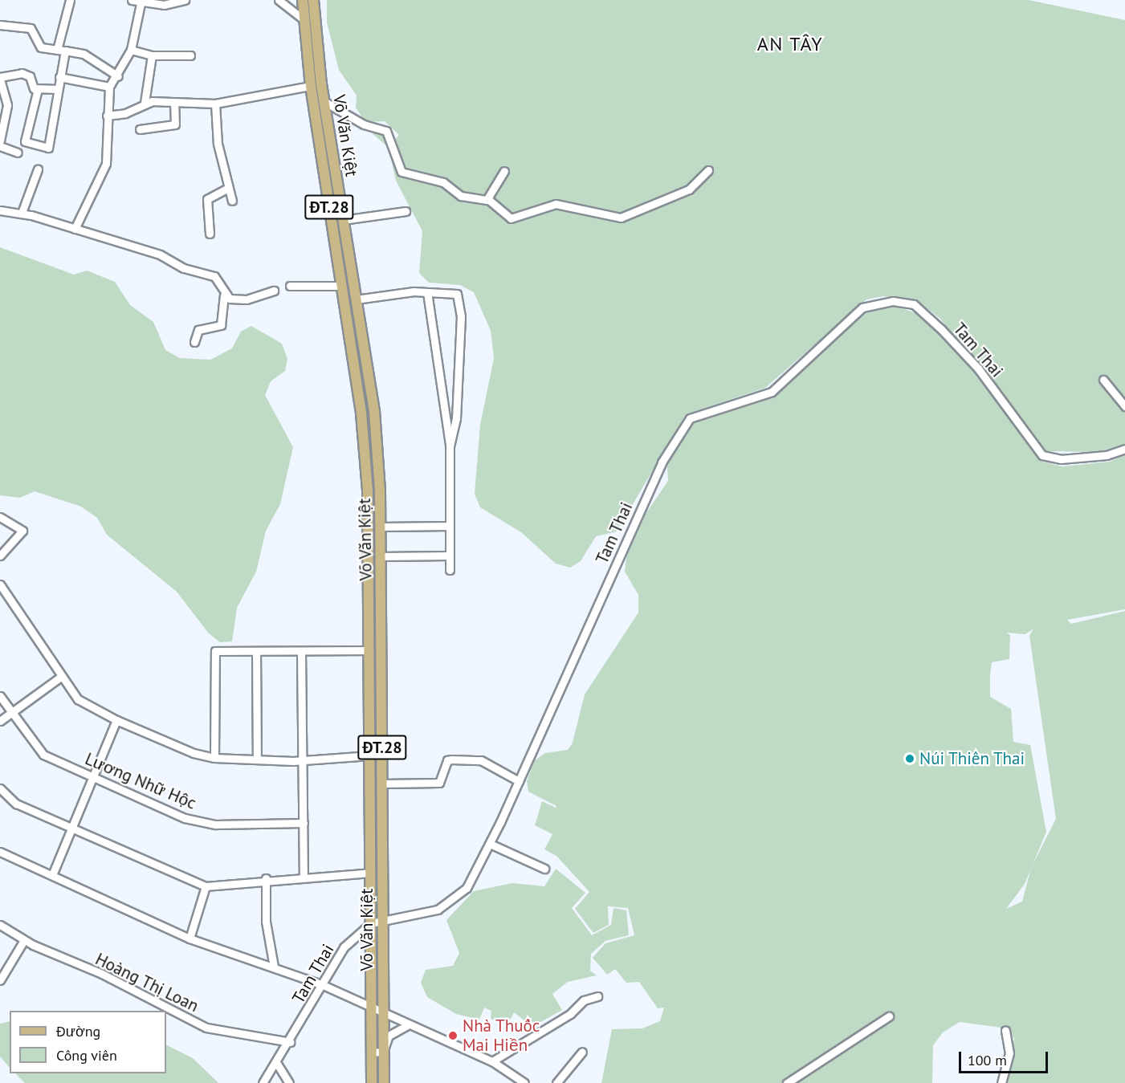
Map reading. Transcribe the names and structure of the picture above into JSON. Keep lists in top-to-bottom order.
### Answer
{
  "streets": {
    "main road": ["Võ Văn Kiệt", "ĐT.28"],
    "street": ["Tam Thai", "Lương Nhữ Hộc", "Hoàng Thị Loan"]
  },
  "crossings": [
    ["Võ Văn Kiệt", "Tam Thai"],
    ["Tam Thai", "Hoàng Thị Loan"]
  ],
  "districts": ["AN TÂY"],
  "places": ["Núi Thiên Thai", "Nhà Thuốc Mai Hiền"],
  "legend": ["Đường", "Công viên"],
  "scale_bar": "100 m"
}
